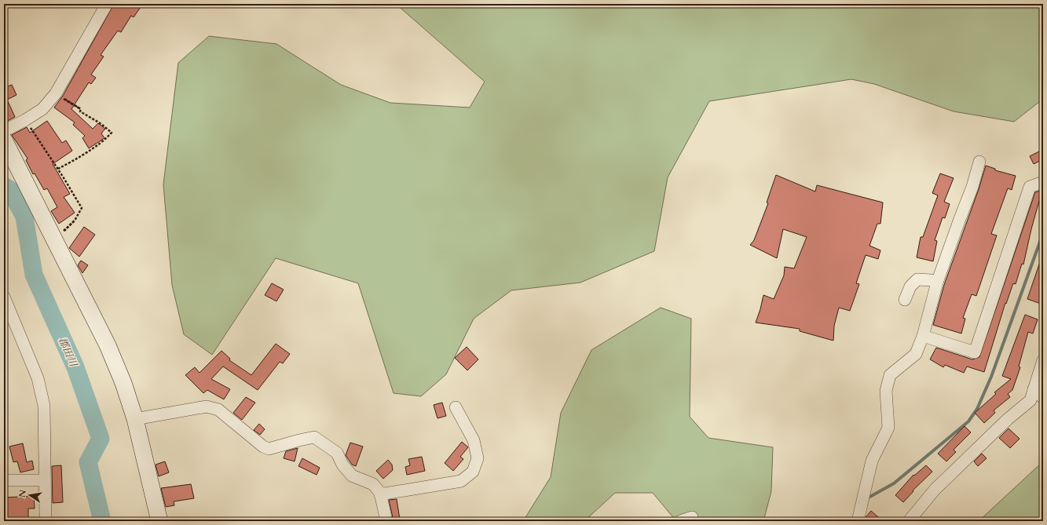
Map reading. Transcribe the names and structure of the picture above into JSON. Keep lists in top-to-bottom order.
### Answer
{
  "water": ["郡田川"],
  "north": "left"
}
